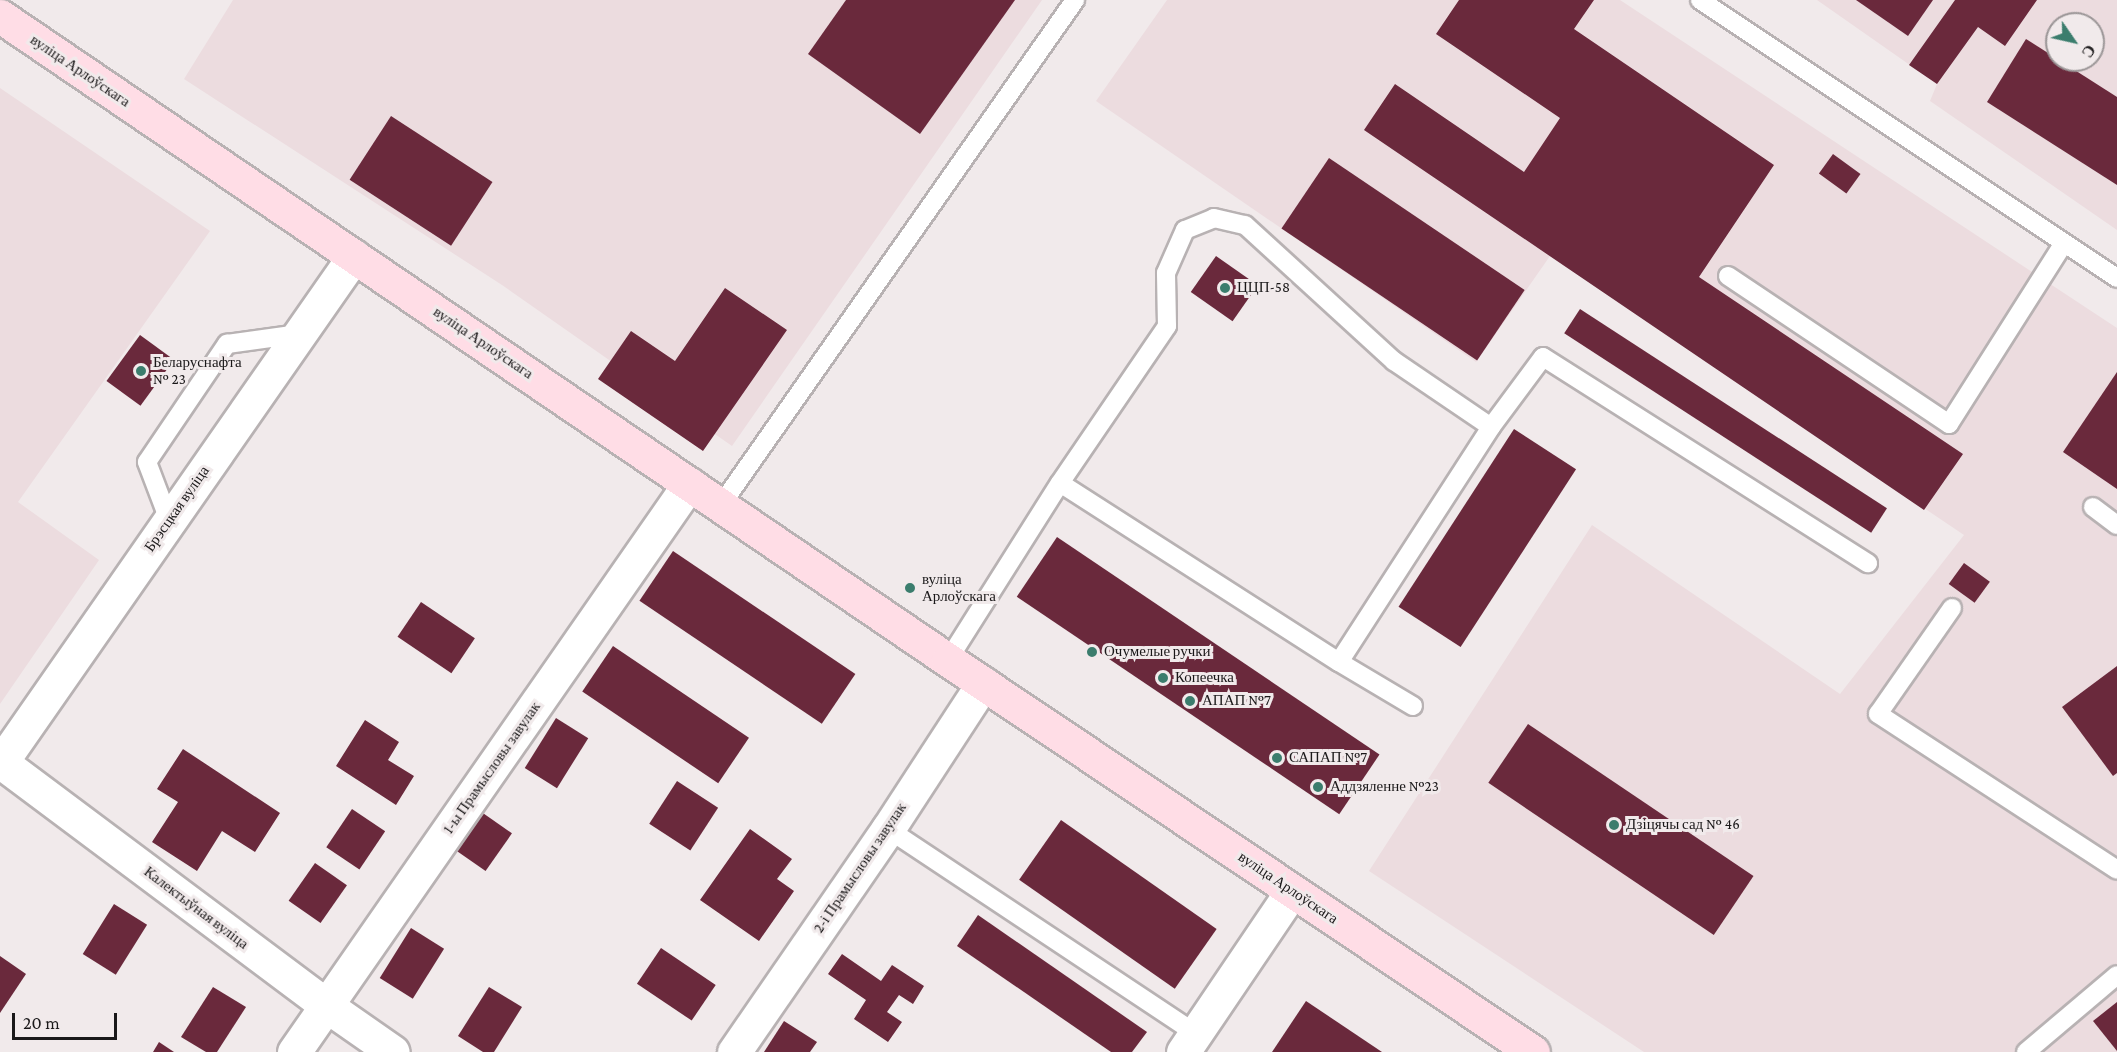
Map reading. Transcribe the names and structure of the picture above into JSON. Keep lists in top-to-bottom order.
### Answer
{
  "streets": {
    "street": [
      "вуліца Арлоўскага",
      "Брэсцкая вуліца",
      "1-ы Прамысловы завулак",
      "2-і Прамысловы завулак",
      "Калектыўная вуліца"
    ]
  },
  "crossings": [
    ["вуліца Арлоўскага", "Брэсцкая вуліца"],
    ["вуліца Арлоўскага", "1-ы Прамысловы завулак"],
    ["вуліца Арлоўскага", "2-і Прамысловы завулак"],
    ["Брэсцкая вуліца", "Калектыўная вуліца"],
    ["1-ы Прамысловы завулак", "Калектыўная вуліца"]
  ],
  "places": [
    "ЦЦП-58",
    "Беларуснафта № 23",
    "вуліца Арлоўскага",
    "Очумелые ручки",
    "Копеечка",
    "АПАП №7",
    "САПАП №7",
    "Аддзяленне №23",
    "Дзіцячы сад № 46"
  ],
  "scale_bar": "20 m",
  "north": "bottom right"
}
